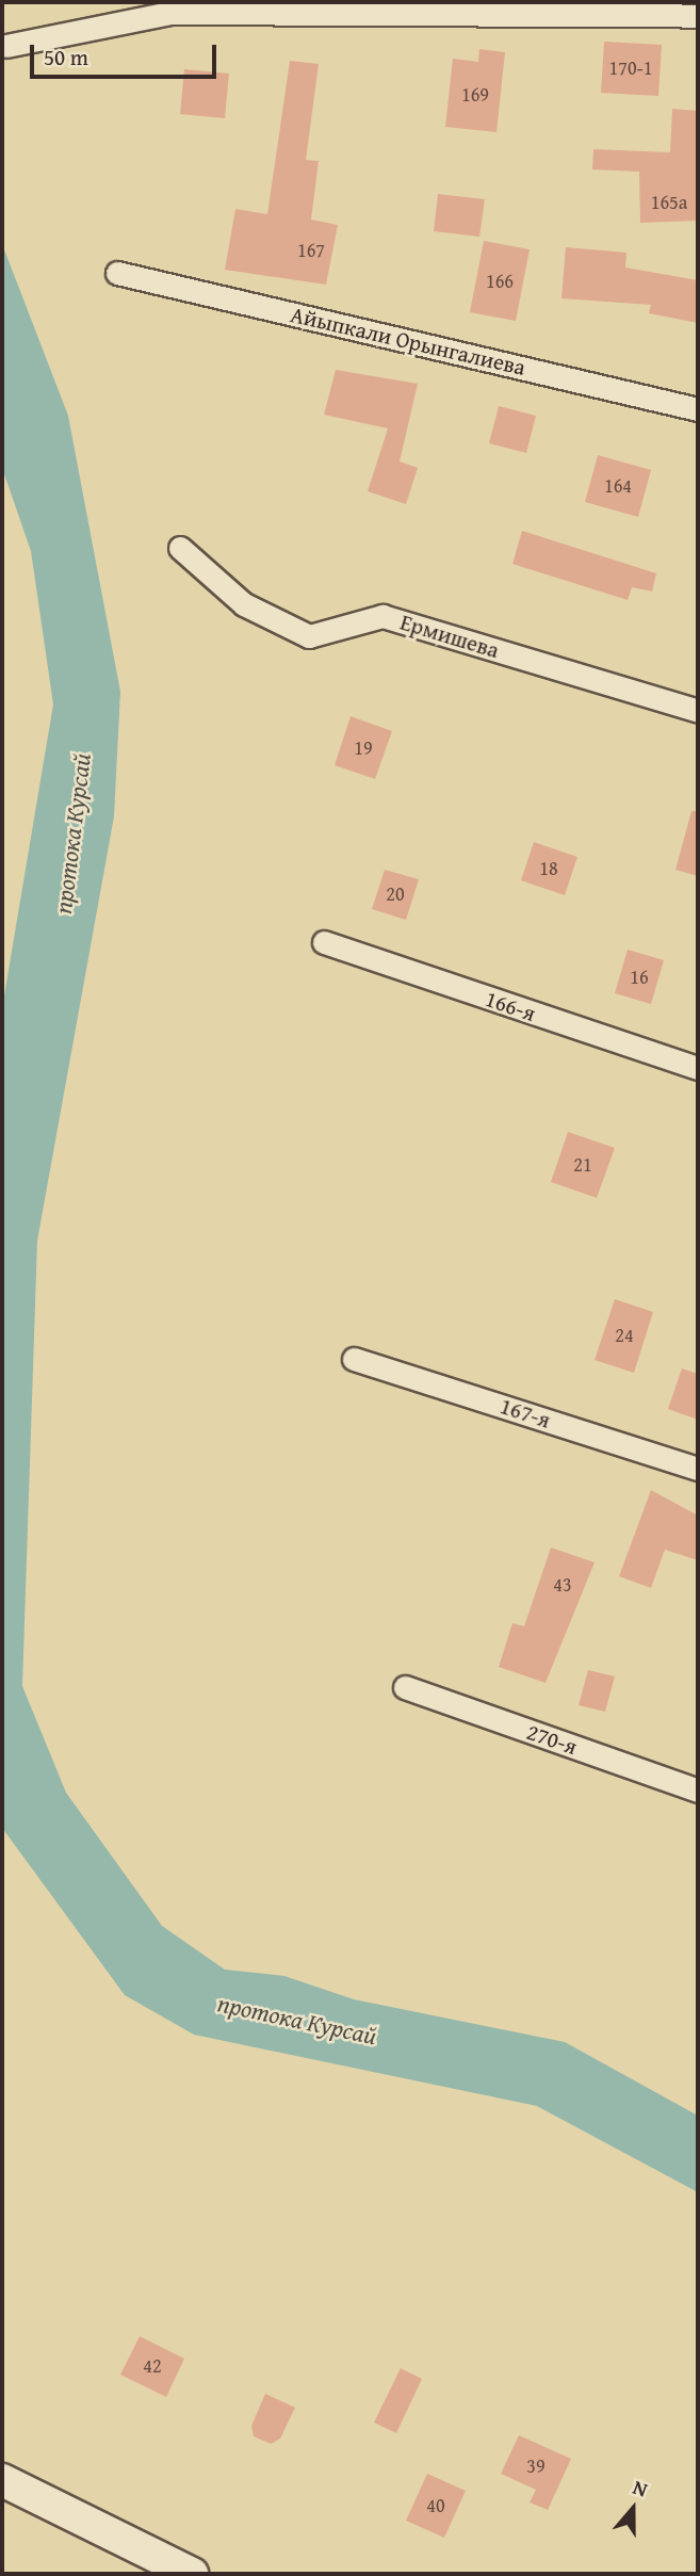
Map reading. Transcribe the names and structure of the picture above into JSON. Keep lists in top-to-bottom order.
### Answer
{
  "streets": {
    "street": [
      "Айыпкали Орынгалиева",
      "Ермишева",
      "166-я",
      "167-я",
      "270-я"
    ]
  },
  "water": ["протока Курсай"],
  "house_numbers": [
    "170-1",
    "169",
    "165а",
    "167",
    "166",
    "164",
    "19",
    "18",
    "20",
    "16",
    "21",
    "24",
    "43",
    "42",
    "39",
    "40"
  ],
  "scale_bar": "50 m",
  "north": "top"
}
